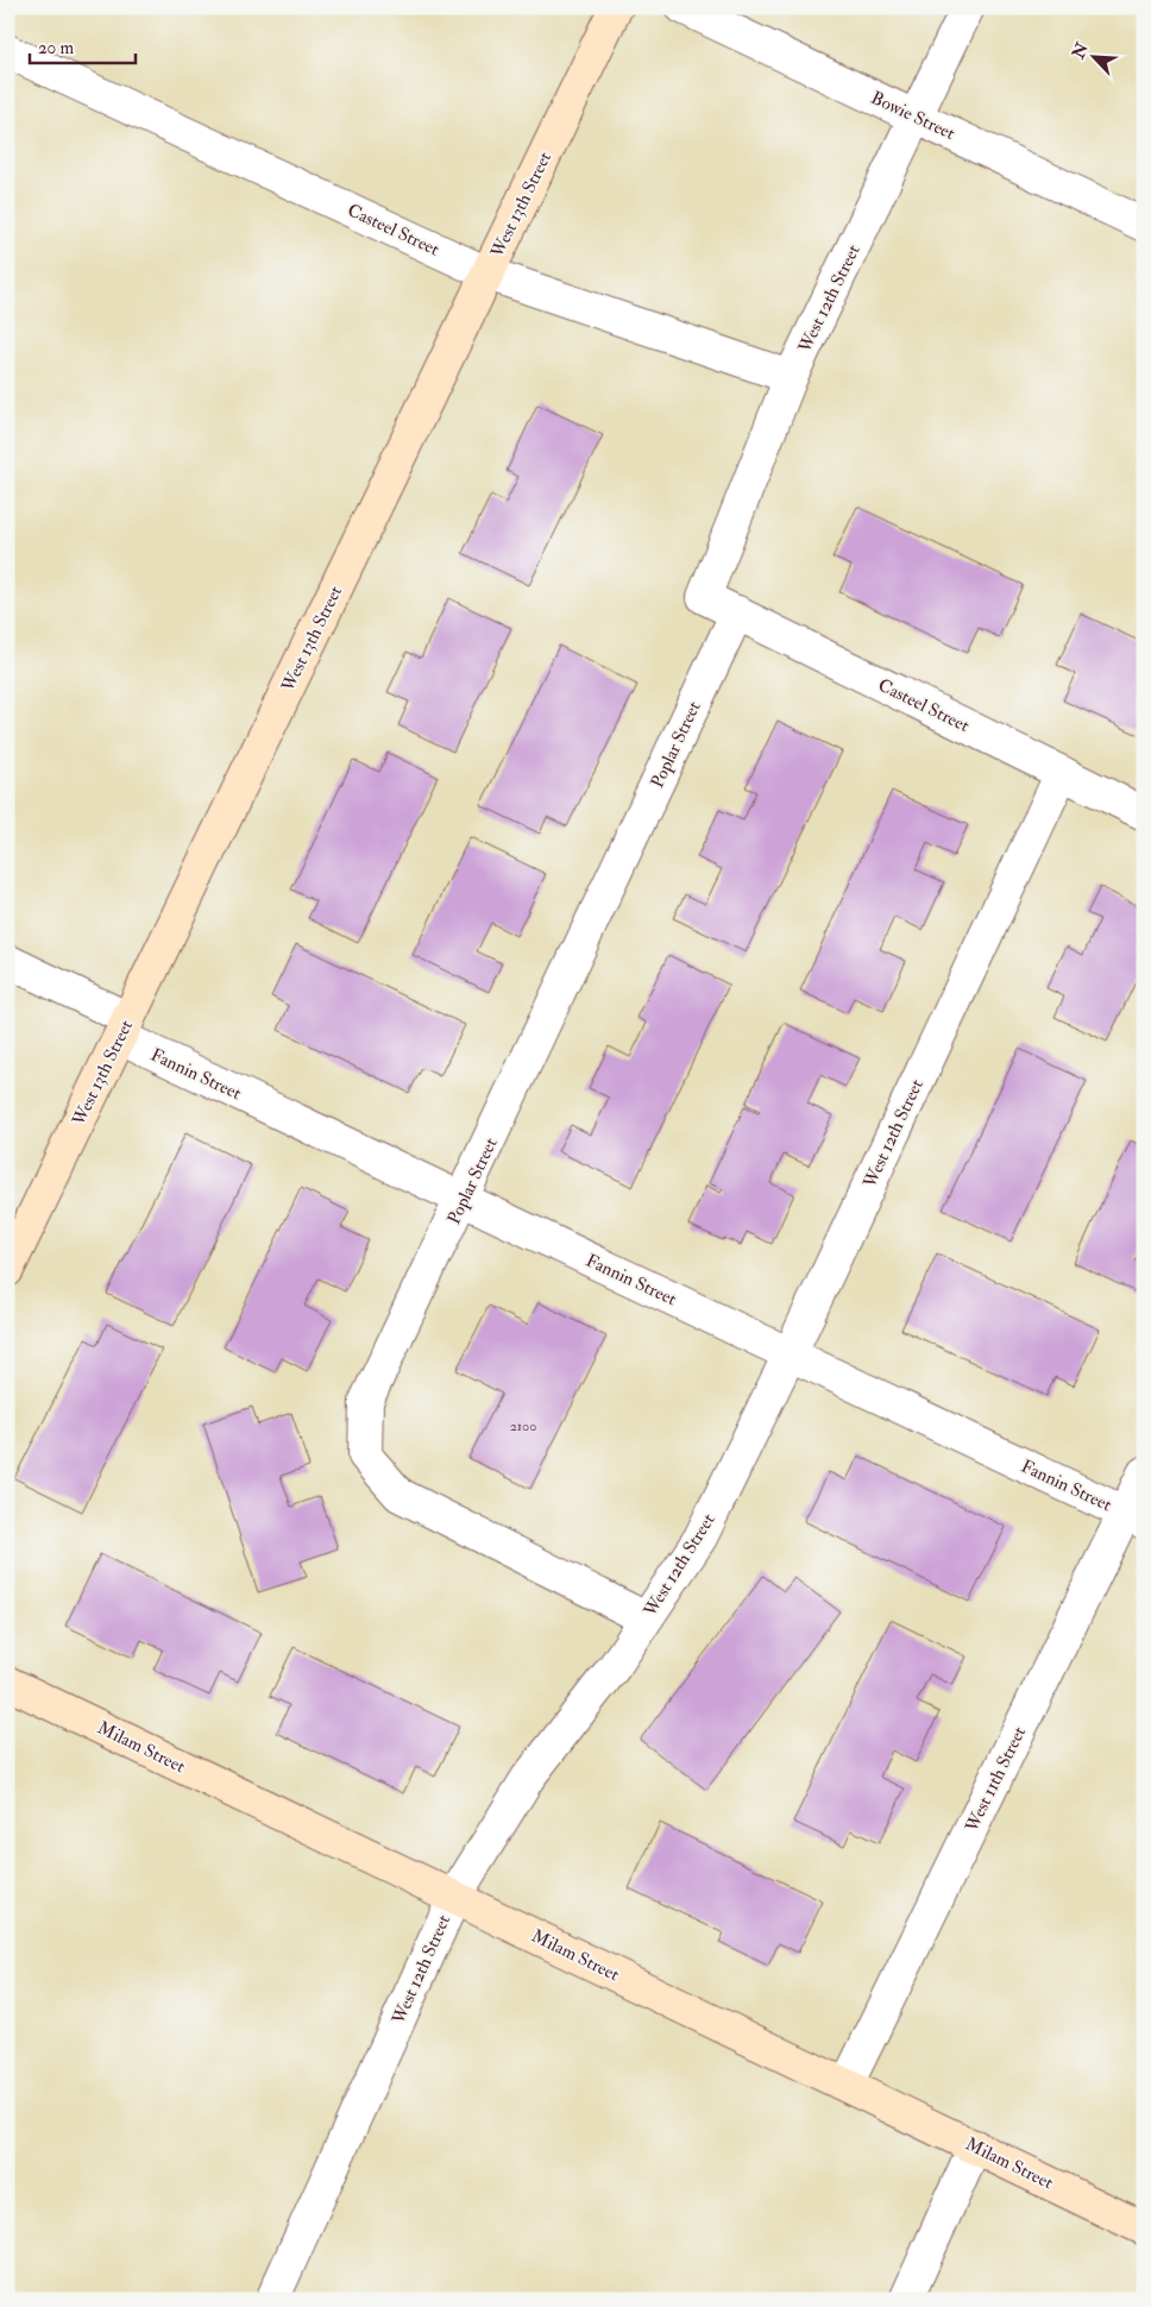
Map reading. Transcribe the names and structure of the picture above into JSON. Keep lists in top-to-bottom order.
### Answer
{
  "streets": {
    "street": [
      "Bowie Street",
      "West 13th Street",
      "Casteel Street",
      "West 12th Street",
      "Poplar Street",
      "Fannin Street",
      "Milam Street",
      "West 11th Street"
    ]
  },
  "crossings": [
    ["Bowie Street", "West 12th Street"],
    ["West 13th Street", "Casteel Street"],
    ["West 13th Street", "Fannin Street"],
    ["Casteel Street", "West 12th Street"],
    ["Casteel Street", "Poplar Street"],
    ["West 12th Street", "Poplar Street"],
    ["West 12th Street", "Fannin Street"],
    ["West 12th Street", "Milam Street"],
    ["Poplar Street", "Fannin Street"],
    ["Fannin Street", "West 11th Street"],
    ["Milam Street", "West 11th Street"]
  ],
  "house_numbers": ["2100"],
  "scale_bar": "20 m",
  "north": "top left"
}
